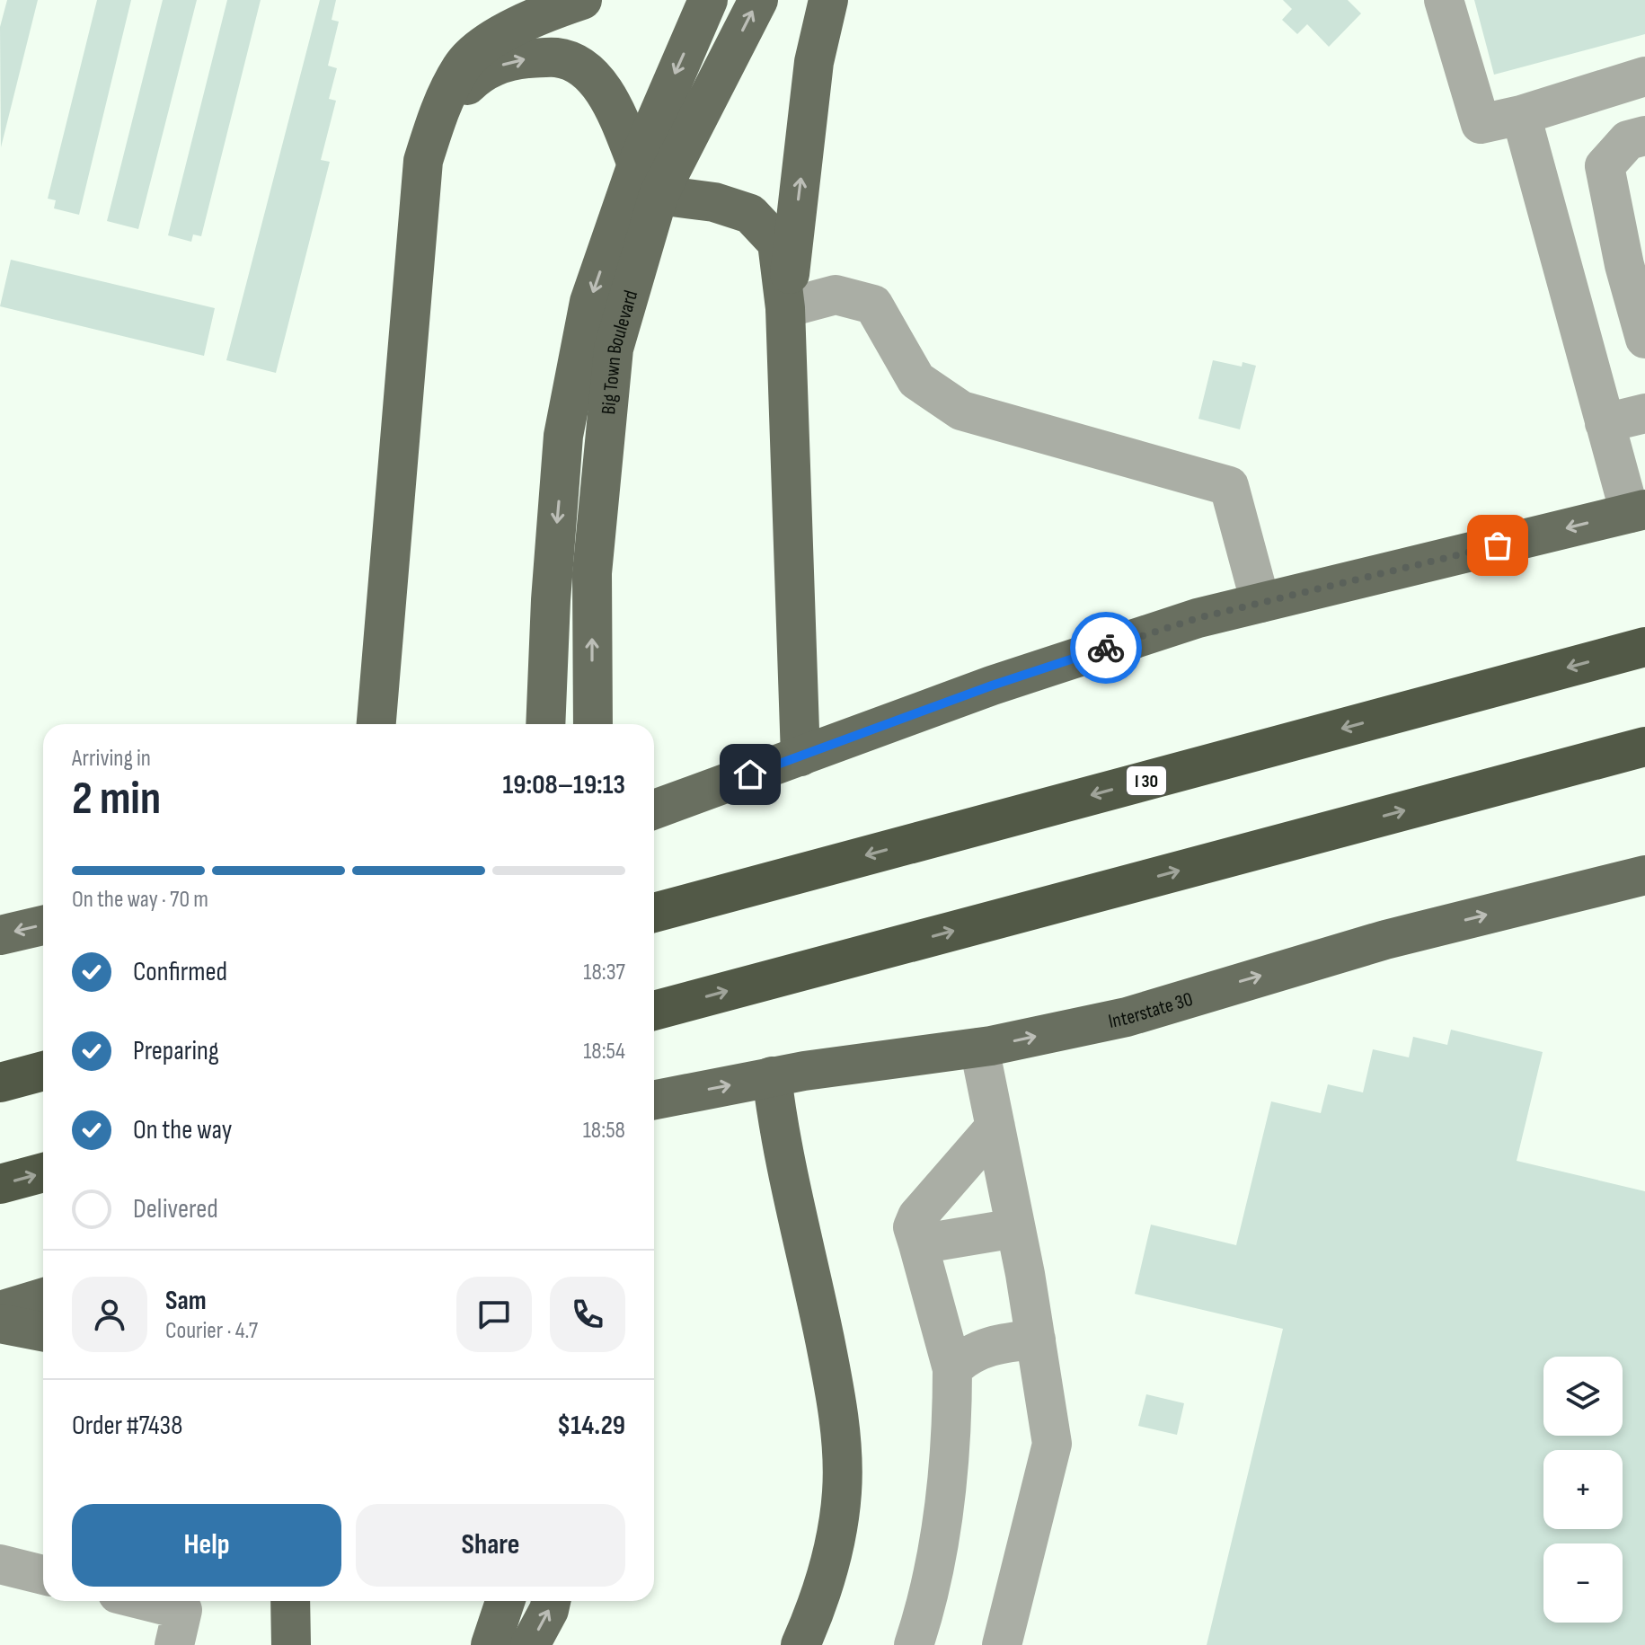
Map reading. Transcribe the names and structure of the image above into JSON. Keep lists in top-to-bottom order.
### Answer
{
  "streets": {
    "highway": ["I 30"],
    "main road": ["Big Town Boulevard", "Interstate 30"]
  },
  "page": {
    "heading": ["2 min", "Arriving in", "19:08–19:13"],
    "panel": [
      "Sam",
      "Courier · 4.7",
      "Order #7438",
      "$14.29"
    ],
    "bar": "On the way · 70 m",
    "list": [
      ["Confirmed", "18:37"],
      ["Preparing", "18:54"],
      ["On the way", "18:58"],
      "Delivered"
    ],
    "map_buttons": ["+", "−"],
    "buttons": ["Help", "Share"]
  }
}
